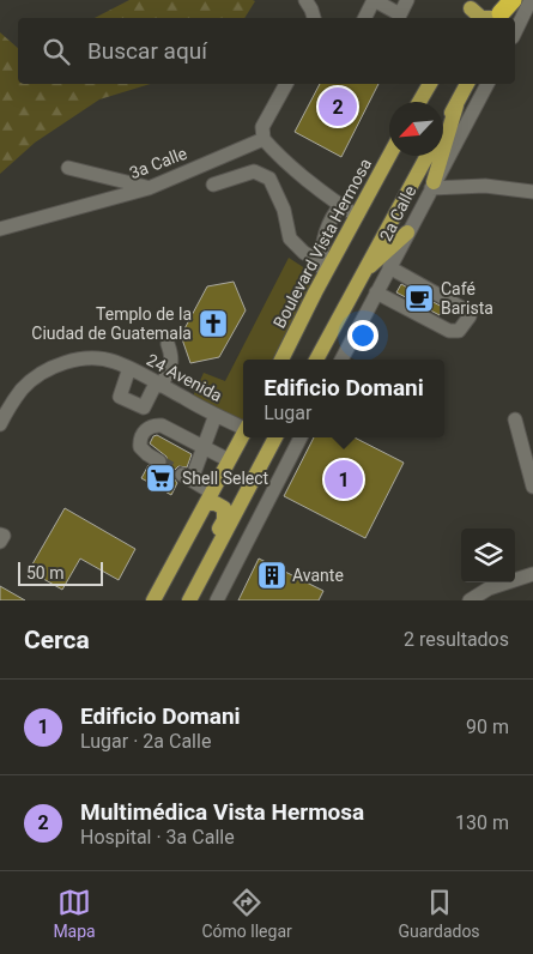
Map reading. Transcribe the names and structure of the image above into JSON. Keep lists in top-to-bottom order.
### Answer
{
  "streets": {
    "main road": ["Boulevard Vista Hermosa"],
    "street": ["3a Calle", "2a Calle", "24 Avenida"]
  },
  "places": {
    "cafe": ["Café Barista"],
    "church": ["Templo de la Ciudad de Guatemala"],
    "supermarket": ["Shell Select"],
    "building": ["Avante"]
  },
  "scale_bar": "50 m",
  "north": "bottom left",
  "page": {
    "search": "Buscar aquí",
    "pins": ["2", "1"],
    "popup": ["Edificio Domani", "Lugar"],
    "scale": "50 m",
    "heading": ["Cerca", "2 resultados"],
    "list": [
      {
        "mark": "1",
        "name": "Edificio Domani",
        "note": "Lugar · 2a Calle",
        "value": "90 m"
      },
      {
        "mark": "2",
        "name": "Multimédica Vista Hermosa",
        "note": "Hospital · 3a Calle",
        "value": "130 m"
      }
    ],
    "nav": ["Mapa", "Cómo llegar", "Guardados"]
  }
}
